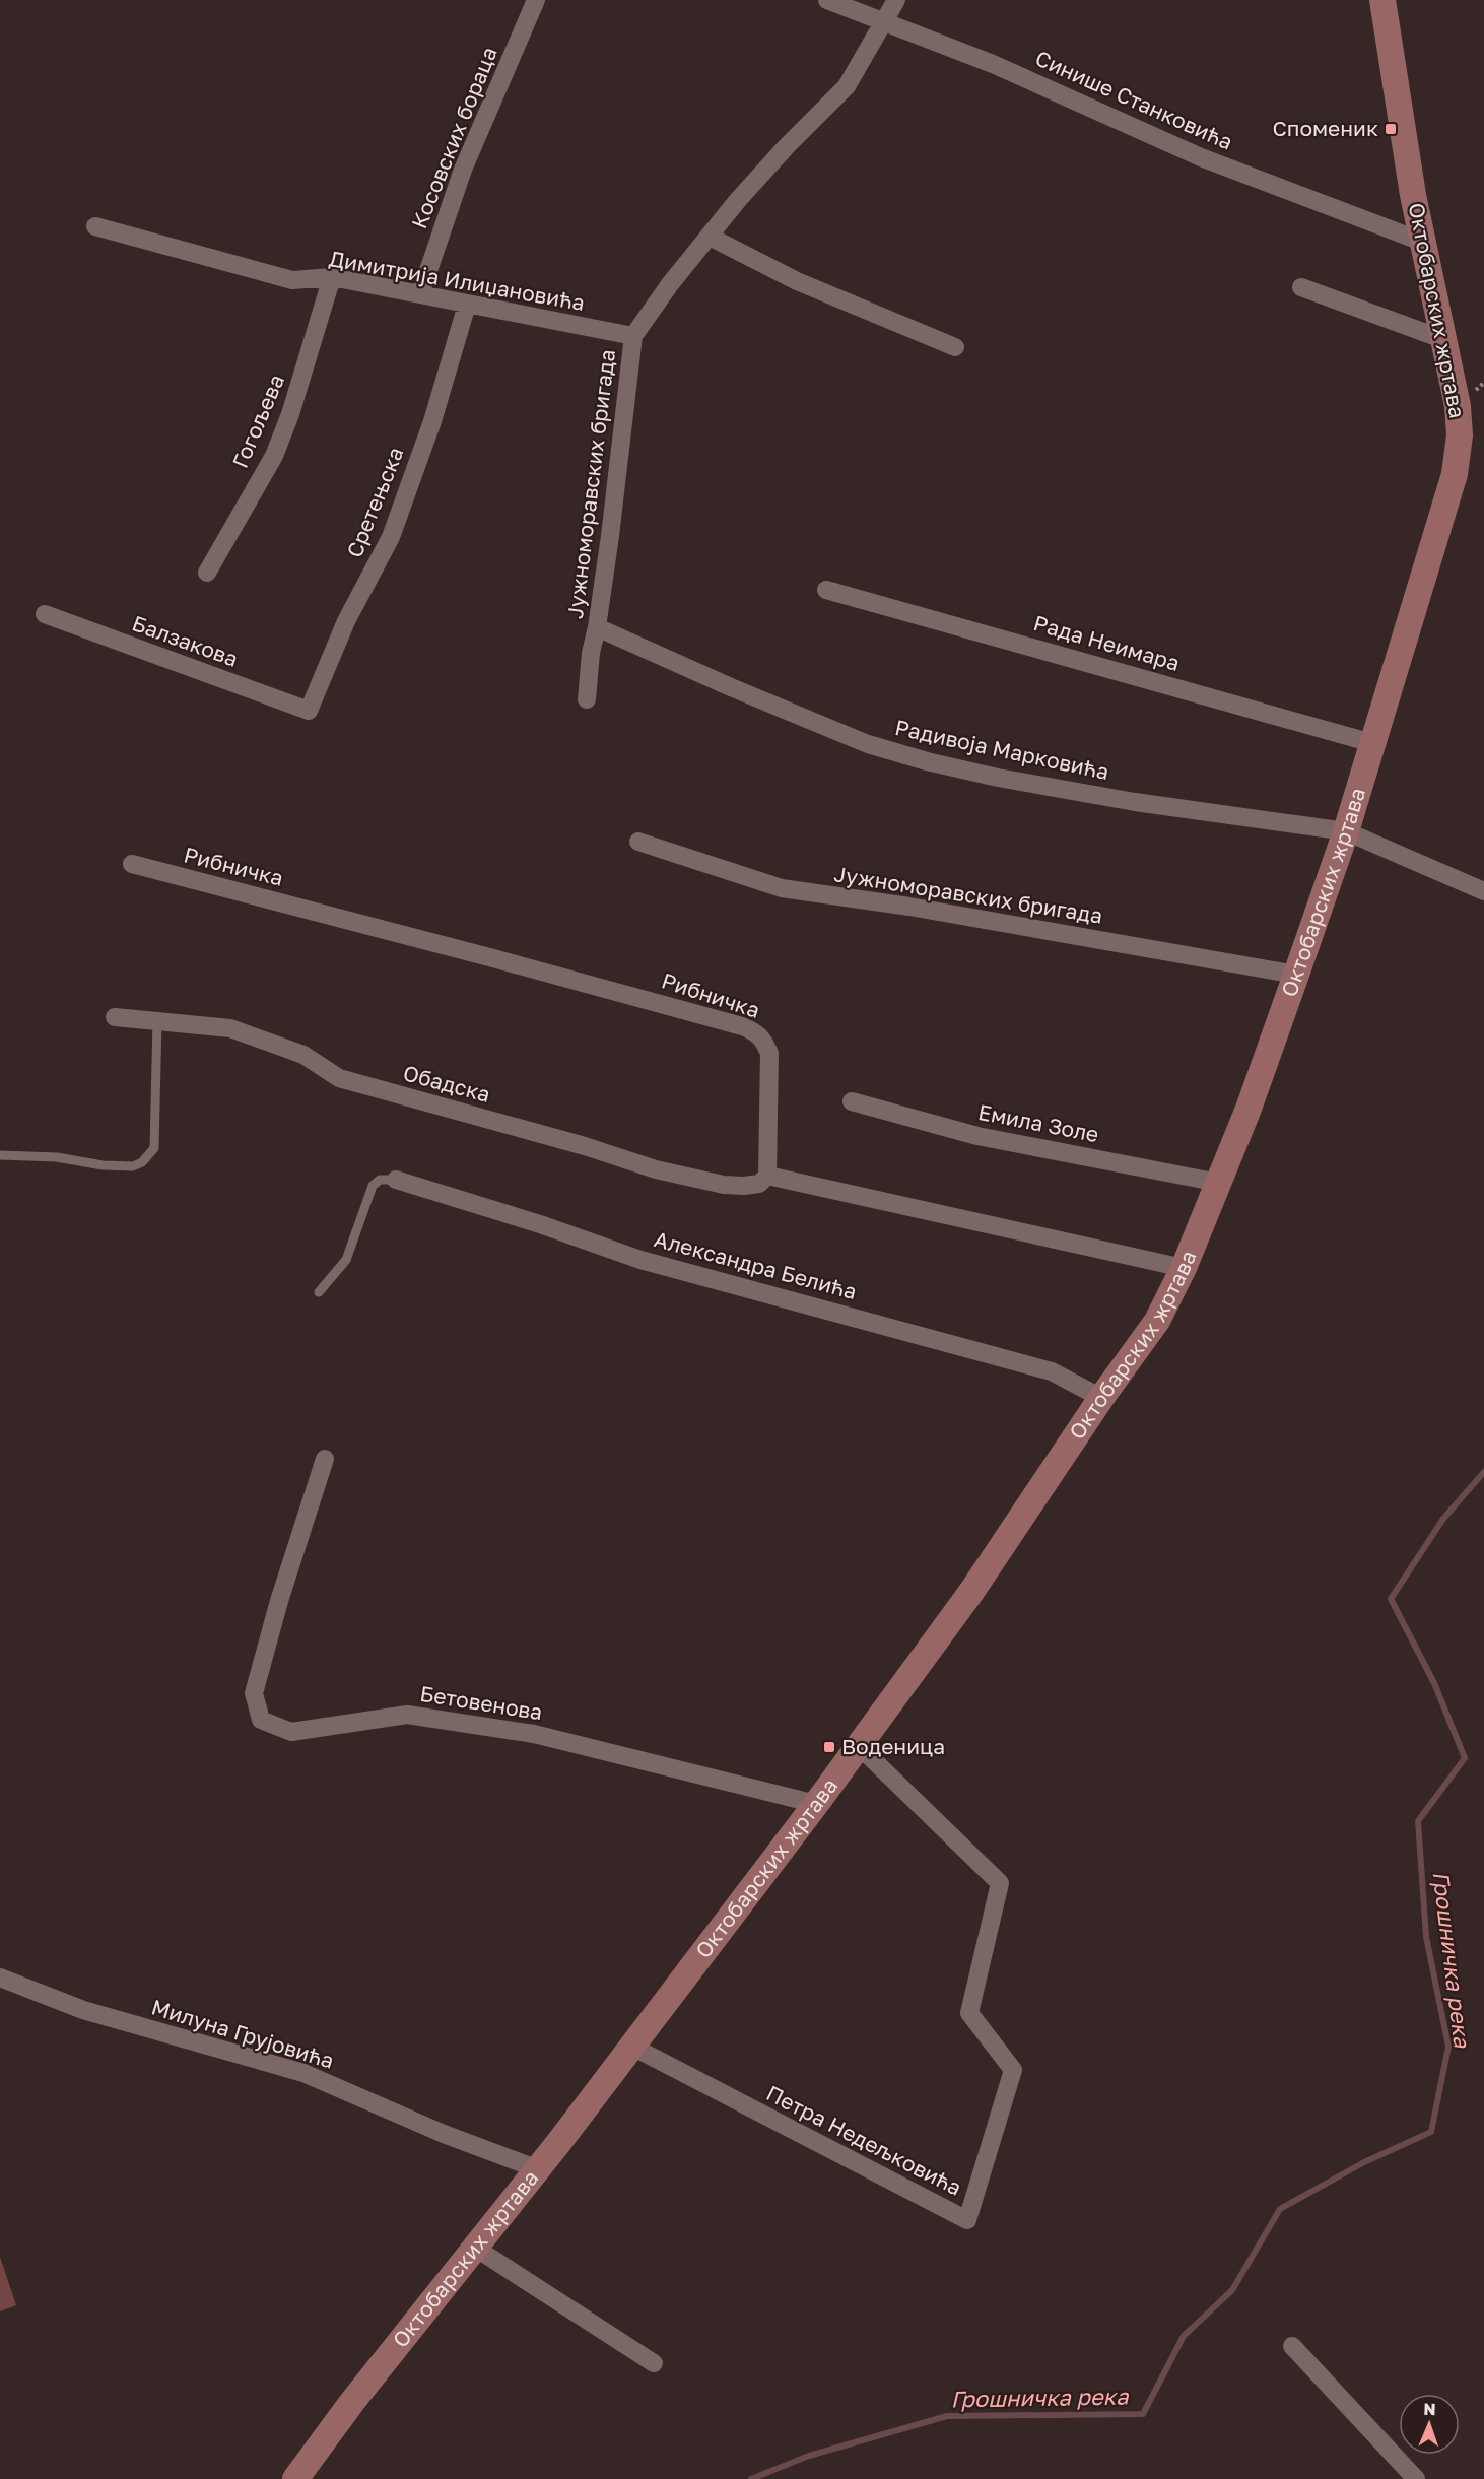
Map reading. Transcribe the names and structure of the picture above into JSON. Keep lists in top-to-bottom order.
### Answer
{
  "streets": {
    "street": [
      "Синише Станковића",
      "Косовских бораца",
      "Димитрија Илиџановића",
      "Октобарских жртава",
      "Гогољева",
      "Јужноморавских бригада",
      "Сретењска",
      "Балзакова",
      "Рада Неимара",
      "Радивоја Марковића",
      "Рибничка",
      "Обадска",
      "Емила Золе",
      "Александра Белића",
      "Бетовенова",
      "Милуна Грујовића",
      "Петра Недељковића"
    ]
  },
  "crossings": [
    ["Синише Станковића", "Октобарских жртава"],
    ["Синише Станковића", "Јужноморавских бригада"],
    ["Косовских бораца", "Димитрија Илиџановића"],
    ["Димитрија Илиџановића", "Гогољева"],
    ["Димитрија Илиџановића", "Јужноморавских бригада"],
    ["Димитрија Илиџановића", "Сретењска"],
    ["Октобарских жртава", "Јужноморавских бригада"],
    ["Октобарских жртава", "Рада Неимара"],
    ["Октобарских жртава", "Радивоја Марковића"],
    ["Октобарских жртава", "Емила Золе"],
    ["Октобарских жртава", "Александра Белића"],
    ["Октобарских жртава", "Бетовенова"],
    ["Октобарских жртава", "Милуна Грујовића"],
    ["Октобарских жртава", "Петра Недељковића"],
    ["Јужноморавских бригада", "Радивоја Марковића"],
    ["Сретењска", "Балзакова"],
    ["Рибничка", "Обадска"]
  ],
  "water": ["Грошничка река"],
  "places": {
    "transit": ["Споменик", "Воденица"]
  },
  "north": "top"
}
